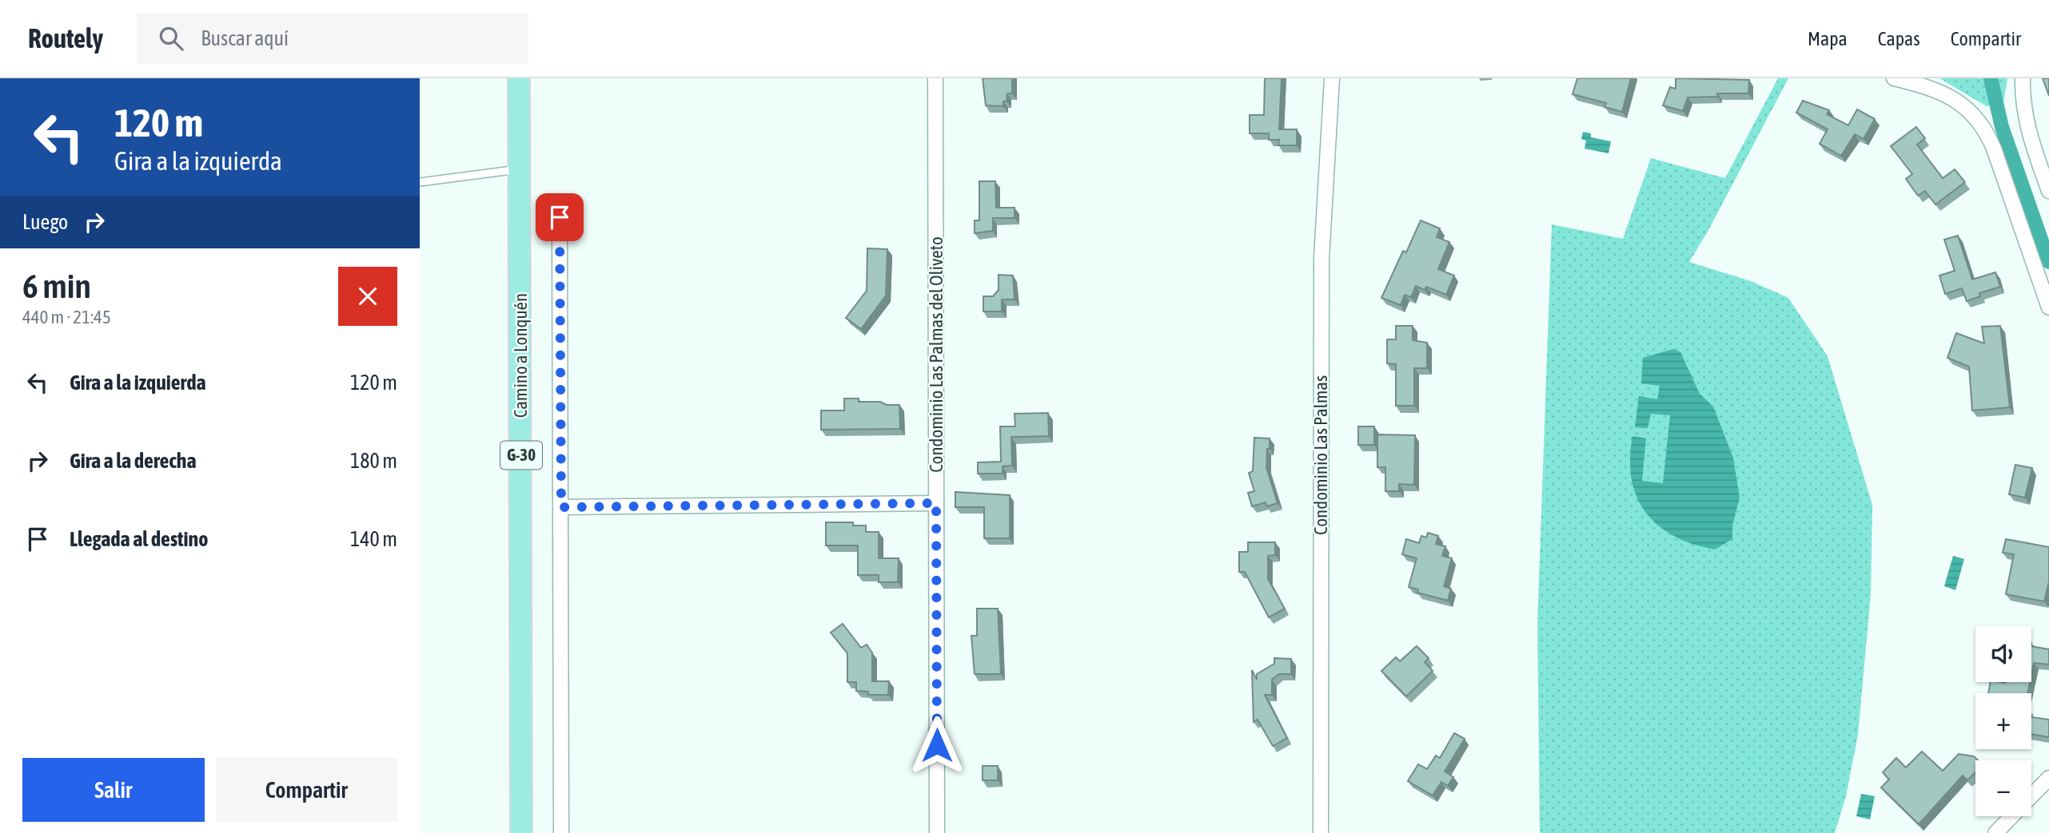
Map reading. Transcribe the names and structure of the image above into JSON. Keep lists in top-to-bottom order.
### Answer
{
  "streets": {
    "main road": ["Camino a Lonquén", "G-30"],
    "street": ["Condominio Las Palmas del Oliveto", "Condominio Las Palmas"]
  },
  "page": {
    "header": "Routely",
    "search": "Buscar aquí",
    "nav": ["Mapa", "Capas", "Compartir"],
    "turn": ["120 m", "Gira a la izquierda"],
    "then": "Luego",
    "heading": ["6 min", "440 m · 21:45"],
    "list": [
      {
        "name": "Gira a la izquierda",
        "value": "120 m"
      },
      {
        "name": "Gira a la derecha",
        "value": "180 m"
      },
      {
        "name": "Llegada al destino",
        "value": "140 m"
      }
    ],
    "map_buttons": ["+", "−"],
    "buttons": ["Salir", "Compartir"]
  }
}
